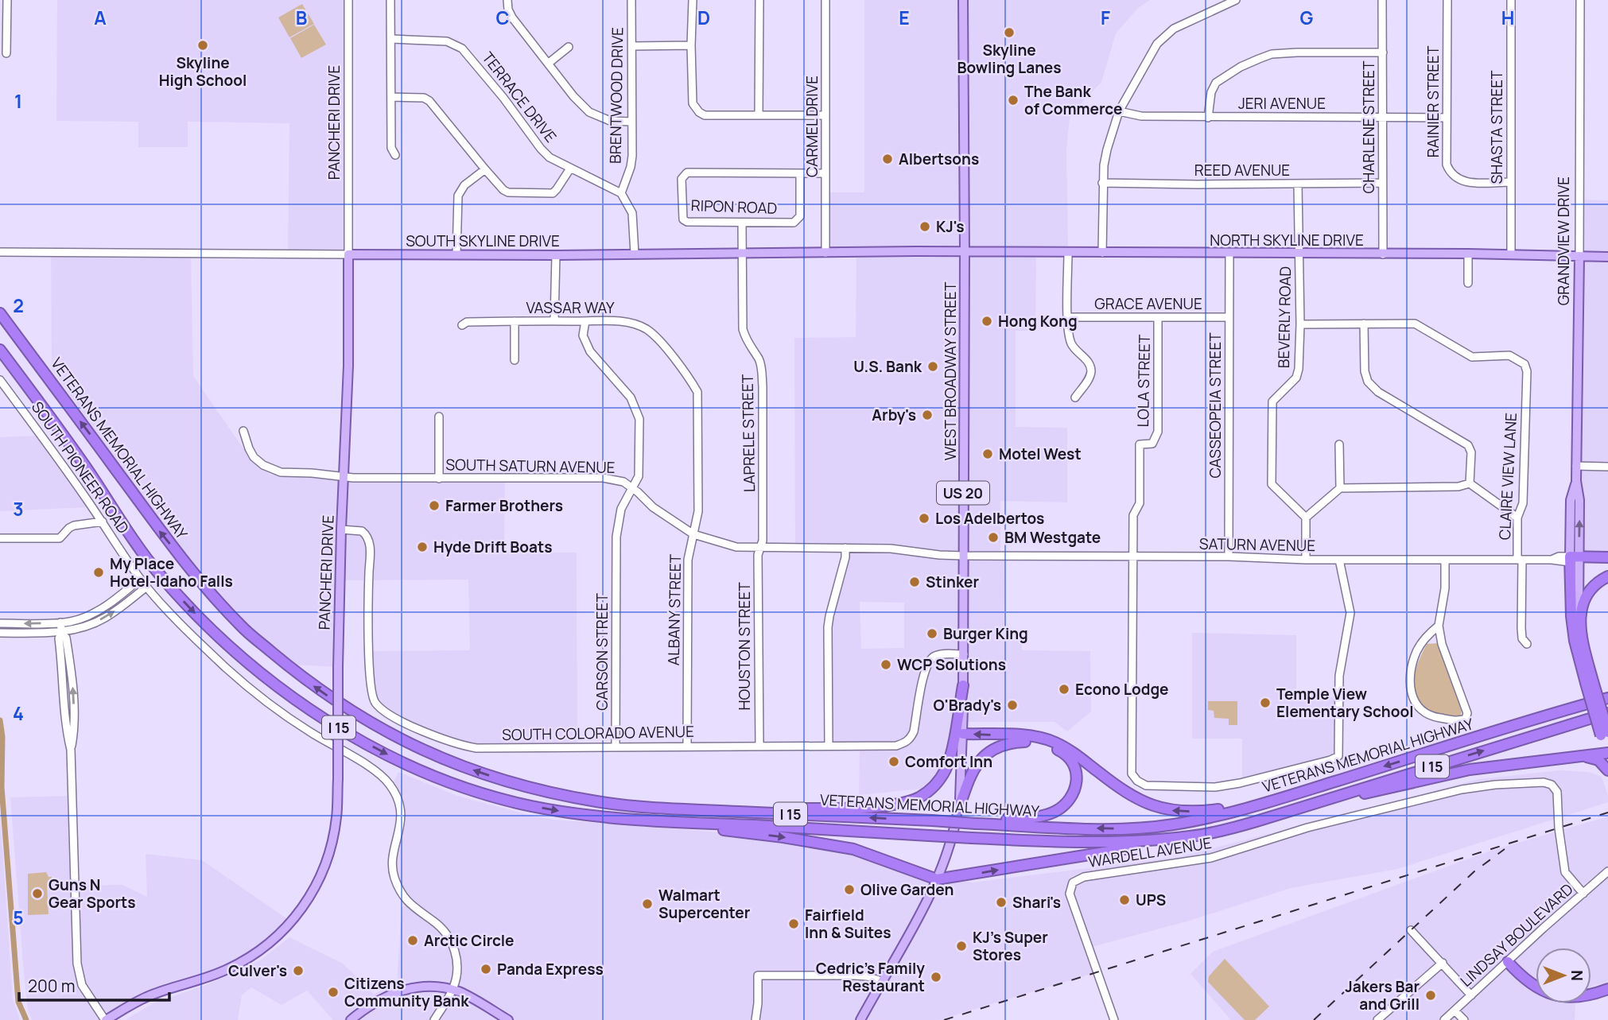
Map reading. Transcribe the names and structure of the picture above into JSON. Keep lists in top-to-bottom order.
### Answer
{
  "streets": {
    "highway": ["GRANDVIEW DRIVE", "VETERANS MEMORIAL HIGHWAY", "I 15"],
    "main road": [
      "PANCHERI DRIVE",
      "NORTH SKYLINE DRIVE",
      "SOUTH SKYLINE DRIVE",
      "WEST BROADWAY STREET",
      "US 20"
    ],
    "street": [
      "BRENTWOOD DRIVE",
      "TERRACE DRIVE",
      "RAINIER STREET",
      "JERI AVENUE",
      "CARMEL DRIVE",
      "CHARLENE STREET",
      "SHASTA STREET",
      "REED AVENUE",
      "RIPON ROAD",
      "GRACE AVENUE",
      "VASSAR WAY",
      "BEVERLY ROAD",
      "LOLA STREET",
      "CASSEOPEIA STREET",
      "LAPRELE STREET",
      "SOUTH SATURN AVENUE",
      "SOUTH PIONEER ROAD",
      "CLAIRE VIEW LANE",
      "SATURN AVENUE",
      "ALBANY STREET",
      "HOUSTON STREET",
      "CARSON STREET",
      "SOUTH COLORADO AVENUE",
      "WARDELL AVENUE",
      "LINDSAY BOULEVARD"
    ]
  },
  "crossings": [
    ["BRENTWOOD DRIVE", "TERRACE DRIVE"],
    ["RAINIER STREET", "JERI AVENUE"],
    ["RAINIER STREET", "SHASTA STREET"],
    ["JERI AVENUE", "CHARLENE STREET"],
    ["PANCHERI DRIVE", "SOUTH SKYLINE DRIVE"],
    ["PANCHERI DRIVE", "SOUTH SATURN AVENUE"],
    ["PANCHERI DRIVE", "SOUTH COLORADO AVENUE"],
    ["CARMEL DRIVE", "RIPON ROAD"],
    ["CARMEL DRIVE", "SOUTH SKYLINE DRIVE"],
    ["CHARLENE STREET", "REED AVENUE"],
    ["CHARLENE STREET", "NORTH SKYLINE DRIVE"],
    ["SHASTA STREET", "NORTH SKYLINE DRIVE"],
    ["REED AVENUE", "BEVERLY ROAD"],
    ["RIPON ROAD", "LAPRELE STREET"],
    ["NORTH SKYLINE DRIVE", "SOUTH SKYLINE DRIVE"],
    ["NORTH SKYLINE DRIVE", "GRANDVIEW DRIVE"],
    ["NORTH SKYLINE DRIVE", "BEVERLY ROAD"],
    ["NORTH SKYLINE DRIVE", "WEST BROADWAY STREET"],
    ["NORTH SKYLINE DRIVE", "CASSEOPEIA STREET"],
    ["SOUTH SKYLINE DRIVE", "WEST BROADWAY STREET"],
    ["SOUTH SKYLINE DRIVE", "LAPRELE STREET"],
    ["GRANDVIEW DRIVE", "SATURN AVENUE"],
    ["GRACE AVENUE", "LOLA STREET"],
    ["GRACE AVENUE", "CASSEOPEIA STREET"],
    ["VASSAR WAY", "ALBANY STREET"],
    ["VASSAR WAY", "CARSON STREET"],
    ["BEVERLY ROAD", "CLAIRE VIEW LANE"],
    ["WEST BROADWAY STREET", "SOUTH SATURN AVENUE"],
    ["WEST BROADWAY STREET", "SATURN AVENUE"],
    ["WEST BROADWAY STREET", "SOUTH COLORADO AVENUE"],
    ["LOLA STREET", "SATURN AVENUE"],
    ["CASSEOPEIA STREET", "SATURN AVENUE"],
    ["LAPRELE STREET", "SOUTH SATURN AVENUE"],
    ["LAPRELE STREET", "HOUSTON STREET"],
    ["SOUTH SATURN AVENUE", "SATURN AVENUE"],
    ["SOUTH SATURN AVENUE", "ALBANY STREET"],
    ["SOUTH SATURN AVENUE", "HOUSTON STREET"],
    ["SOUTH SATURN AVENUE", "CARSON STREET"],
    ["CLAIRE VIEW LANE", "SATURN AVENUE"],
    ["ALBANY STREET", "SOUTH COLORADO AVENUE"],
    ["HOUSTON STREET", "SOUTH COLORADO AVENUE"],
    ["CARSON STREET", "SOUTH COLORADO AVENUE"],
    ["WARDELL AVENUE", "LINDSAY BOULEVARD"]
  ],
  "places": [
    "Skyline Bowling Lanes",
    "Skyline High School",
    "The Bank of Commerce",
    "Albertsons",
    "KJ's",
    "Hong Kong",
    "U.S. Bank",
    "Arby's",
    "Motel West",
    "Farmer Brothers",
    "Los Adelbertos",
    "BM Westgate",
    "Hyde Drift Boats",
    "My Place Hotel-Idaho Falls",
    "Stinker",
    "Burger King",
    "WCP Solutions",
    "Econo Lodge",
    "Temple View Elementary School",
    "O'Brady's",
    "Comfort Inn",
    "Olive Garden",
    "Guns N Gear Sports",
    "UPS",
    "Shari's",
    "Walmart Supercenter",
    "Fairfield Inn & Suites",
    "Arctic Circle",
    "KJ’s Super Stores",
    "Panda Express",
    "Culver's",
    "Cedric's Family Restaurant",
    "Citizens Community Bank",
    "Jakers Bar and Grill"
  ],
  "scale_bar": "200 m",
  "north": "right",
  "grid": {
    "columns": [
      "A",
      "B",
      "C",
      "D",
      "E",
      "F",
      "G",
      "H"
    ],
    "rows": [
      "1",
      "2",
      "3",
      "4",
      "5"
    ]
  }
}
